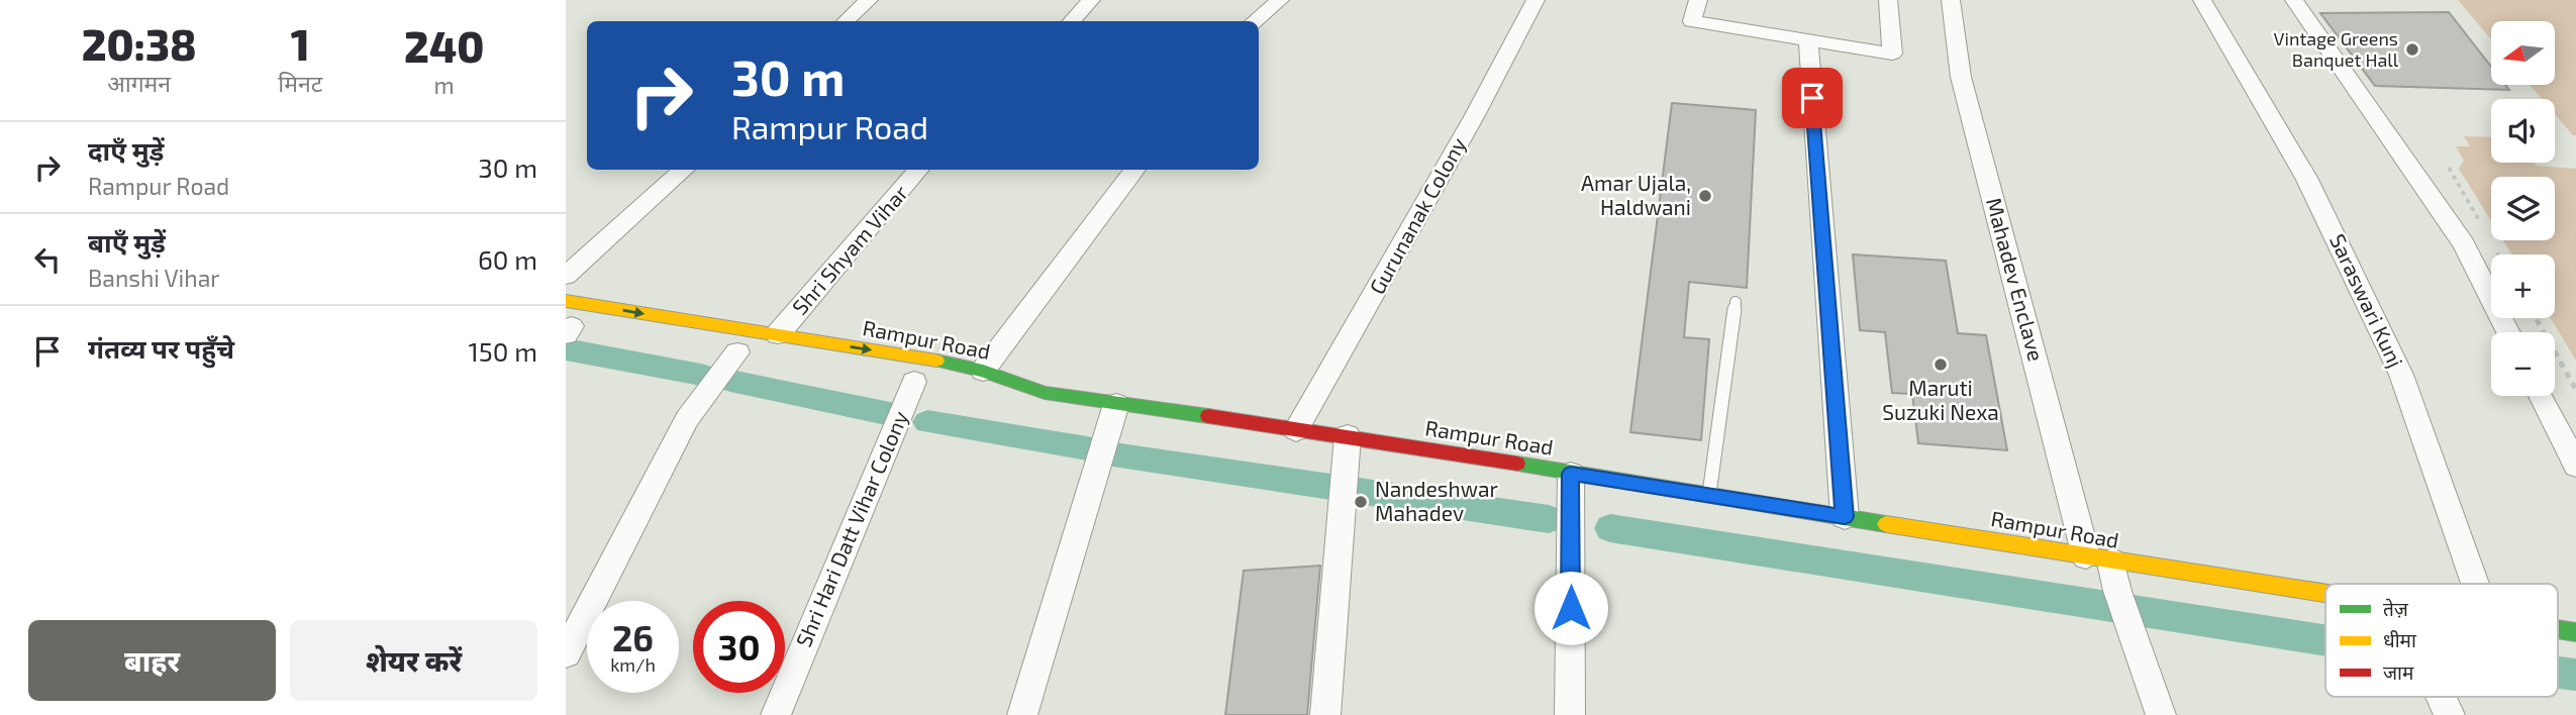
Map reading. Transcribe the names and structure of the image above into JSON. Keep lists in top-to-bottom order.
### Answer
{
  "streets": {
    "main road": ["Rampur Road"],
    "street": [
      "Gurunanak Colony",
      "Shri Shyam Vihar",
      "Mahadev Enclave",
      "Saraswari Kunj",
      "Shri Hari Datt Vihar Colony"
    ]
  },
  "crossings": [
    ["Gurunanak Colony", "Rampur Road"],
    ["Shri Shyam Vihar", "Rampur Road"],
    ["Mahadev Enclave", "Rampur Road"]
  ],
  "places": [
    "Vintage Greens Banquet Hall",
    "Amar Ujala, Haldwani",
    "Maruti Suzuki Nexa",
    "Nandeshwar Mahadev"
  ],
  "legend": ["तेज़", "धीमा", "जाम"],
  "north": "left",
  "page": {
    "eta": [
      "20:38",
      "आगमन",
      "1",
      "मिनट",
      "240",
      "m"
    ],
    "map_buttons": ["+", "−"],
    "turn": ["30 m", "Rampur Road"],
    "list": [
      {
        "name": "दाएँ मुड़ें",
        "note": "Rampur Road",
        "value": "30 m"
      },
      {
        "name": "बाएँ मुड़ें",
        "note": "Banshi Vihar",
        "value": "60 m"
      },
      {
        "name": "गंतव्य पर पहुँचे",
        "value": "150 m"
      }
    ],
    "speed": "26 km/h",
    "limit": "30",
    "buttons": ["बाहर", "शेयर करें"]
  }
}
